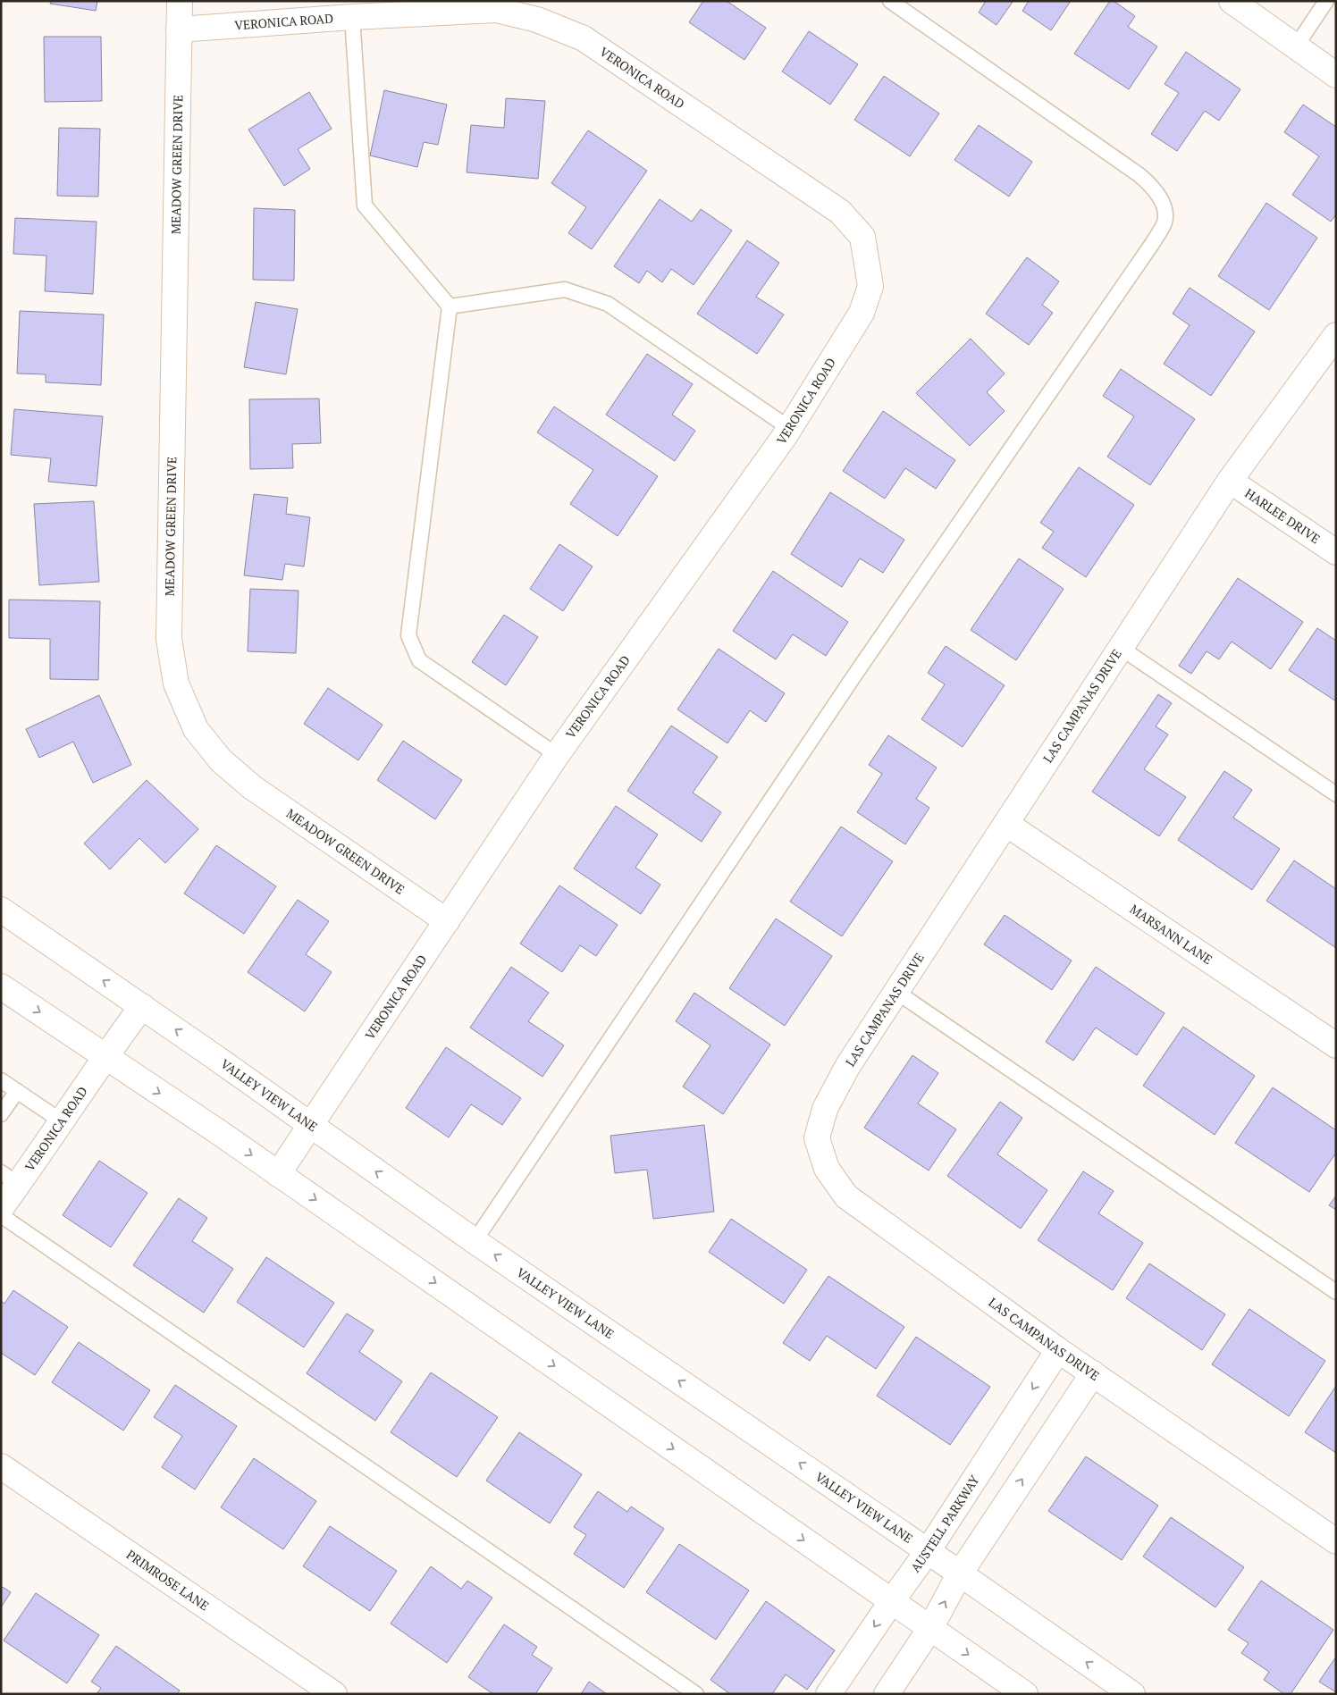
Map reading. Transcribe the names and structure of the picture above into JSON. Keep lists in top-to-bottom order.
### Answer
{
  "streets": {
    "street": [
      "VERONICA ROAD",
      "MEADOW GREEN DRIVE",
      "HARLEE DRIVE",
      "LAS CAMPANAS DRIVE",
      "MARSANN LANE",
      "VALLEY VIEW LANE",
      "AUSTELL PARKWAY",
      "PRIMROSE LANE"
    ]
  },
  "crossings": [
    ["VERONICA ROAD", "MEADOW GREEN DRIVE"],
    ["VERONICA ROAD", "VALLEY VIEW LANE"],
    ["HARLEE DRIVE", "LAS CAMPANAS DRIVE"],
    ["LAS CAMPANAS DRIVE", "MARSANN LANE"],
    ["LAS CAMPANAS DRIVE", "AUSTELL PARKWAY"],
    ["VALLEY VIEW LANE", "AUSTELL PARKWAY"]
  ]
}
